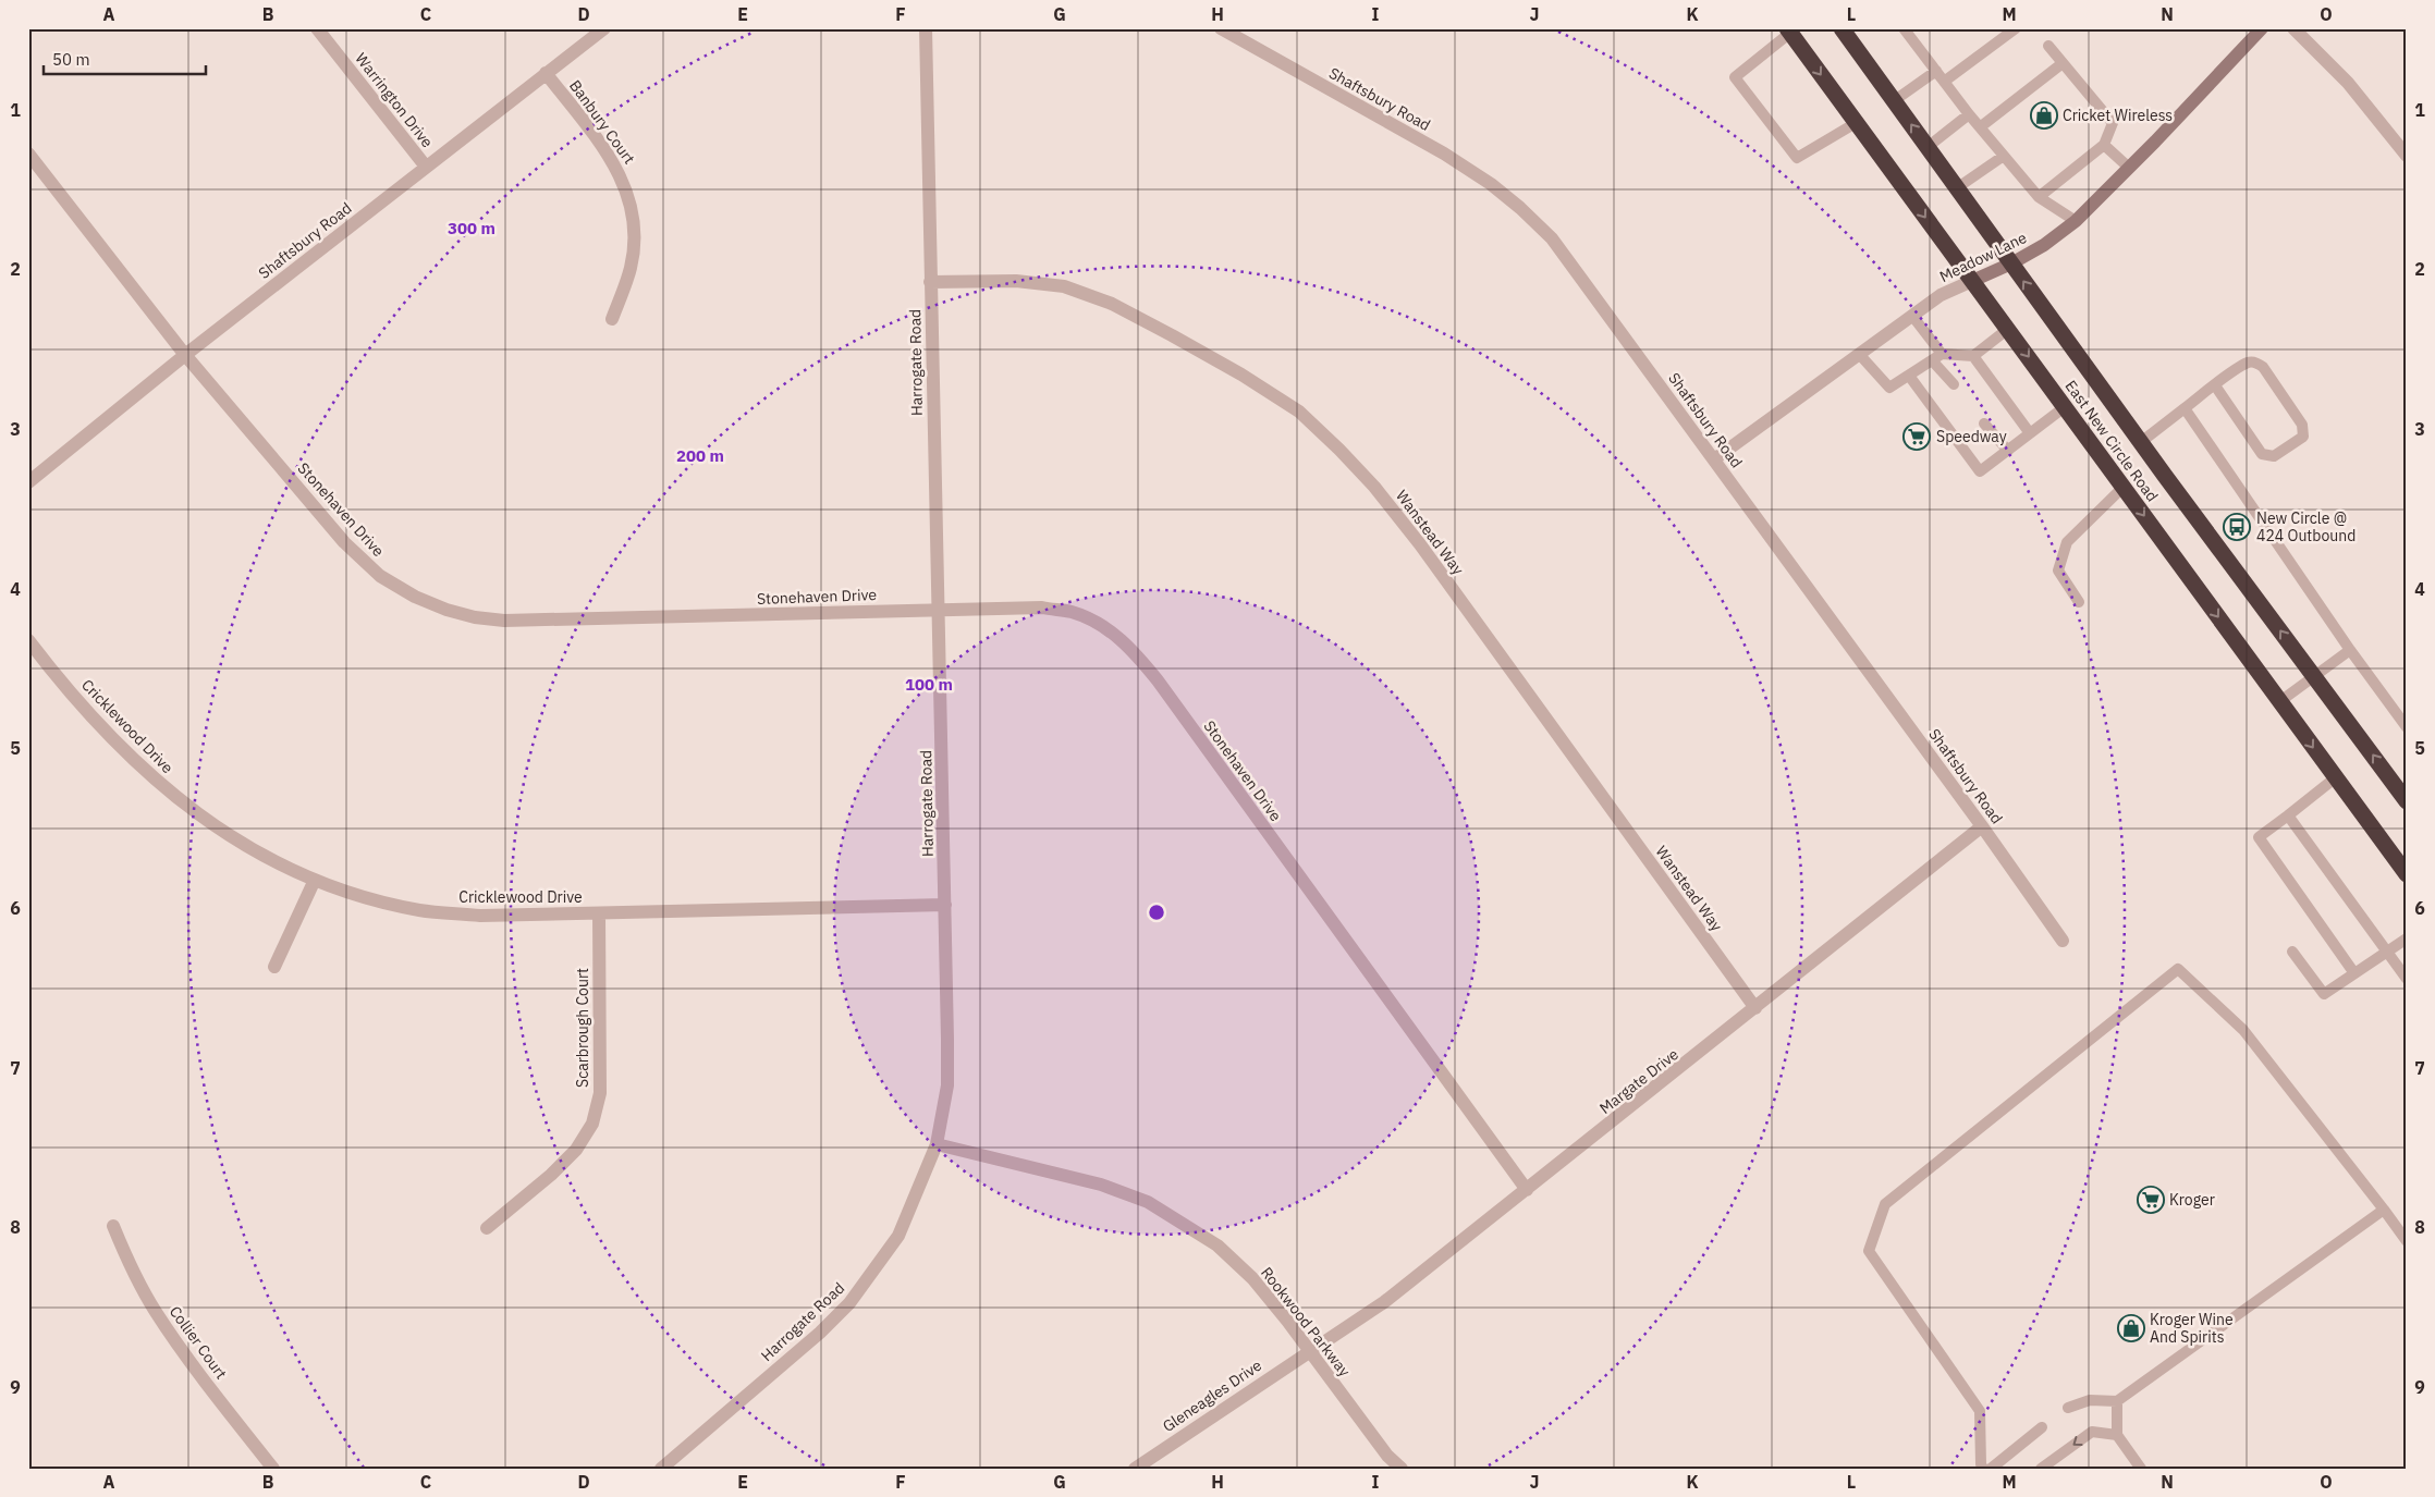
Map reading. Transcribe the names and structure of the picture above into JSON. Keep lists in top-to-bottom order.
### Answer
{
  "streets": {
    "highway": ["East New Circle Road"],
    "street": [
      "Shaftsbury Road",
      "Warrington Drive",
      "Banbury Court",
      "Meadow Lane",
      "Harrogate Road",
      "Stonehaven Drive",
      "Wanstead Way",
      "Cricklewood Drive",
      "Scarbrough Court",
      "Margate Drive",
      "Rookwood Parkway",
      "Collier Court",
      "Gleneagles Drive"
    ]
  },
  "crossings": [
    ["Shaftsbury Road", "Warrington Drive"],
    ["Shaftsbury Road", "Banbury Court"],
    ["Shaftsbury Road", "Meadow Lane"],
    ["Shaftsbury Road", "Stonehaven Drive"],
    ["Shaftsbury Road", "Margate Drive"],
    ["Meadow Lane", "East New Circle Road"],
    ["Harrogate Road", "Stonehaven Drive"],
    ["Harrogate Road", "Wanstead Way"],
    ["Harrogate Road", "Cricklewood Drive"],
    ["Harrogate Road", "Rookwood Parkway"],
    ["Stonehaven Drive", "Margate Drive"],
    ["Wanstead Way", "Margate Drive"],
    ["Cricklewood Drive", "Scarbrough Court"],
    ["Margate Drive", "Rookwood Parkway"],
    ["Margate Drive", "Gleneagles Drive"],
    ["Rookwood Parkway", "Gleneagles Drive"]
  ],
  "places": {
    "shop": ["Cricket Wireless", "Kroger Wine And Spirits"],
    "supermarket": ["Speedway", "Kroger"],
    "bus stop": ["New Circle @ 424 Outbound"]
  },
  "scale_bar": "50 m",
  "grid": {
    "columns": [
      "A",
      "B",
      "C",
      "D",
      "E",
      "F",
      "G",
      "H",
      "I",
      "J",
      "K",
      "L",
      "M",
      "N",
      "O"
    ],
    "rows": [
      "1",
      "2",
      "3",
      "4",
      "5",
      "6",
      "7",
      "8",
      "9"
    ]
  },
  "rings": ["300 m", "200 m", "100 m"]
}
